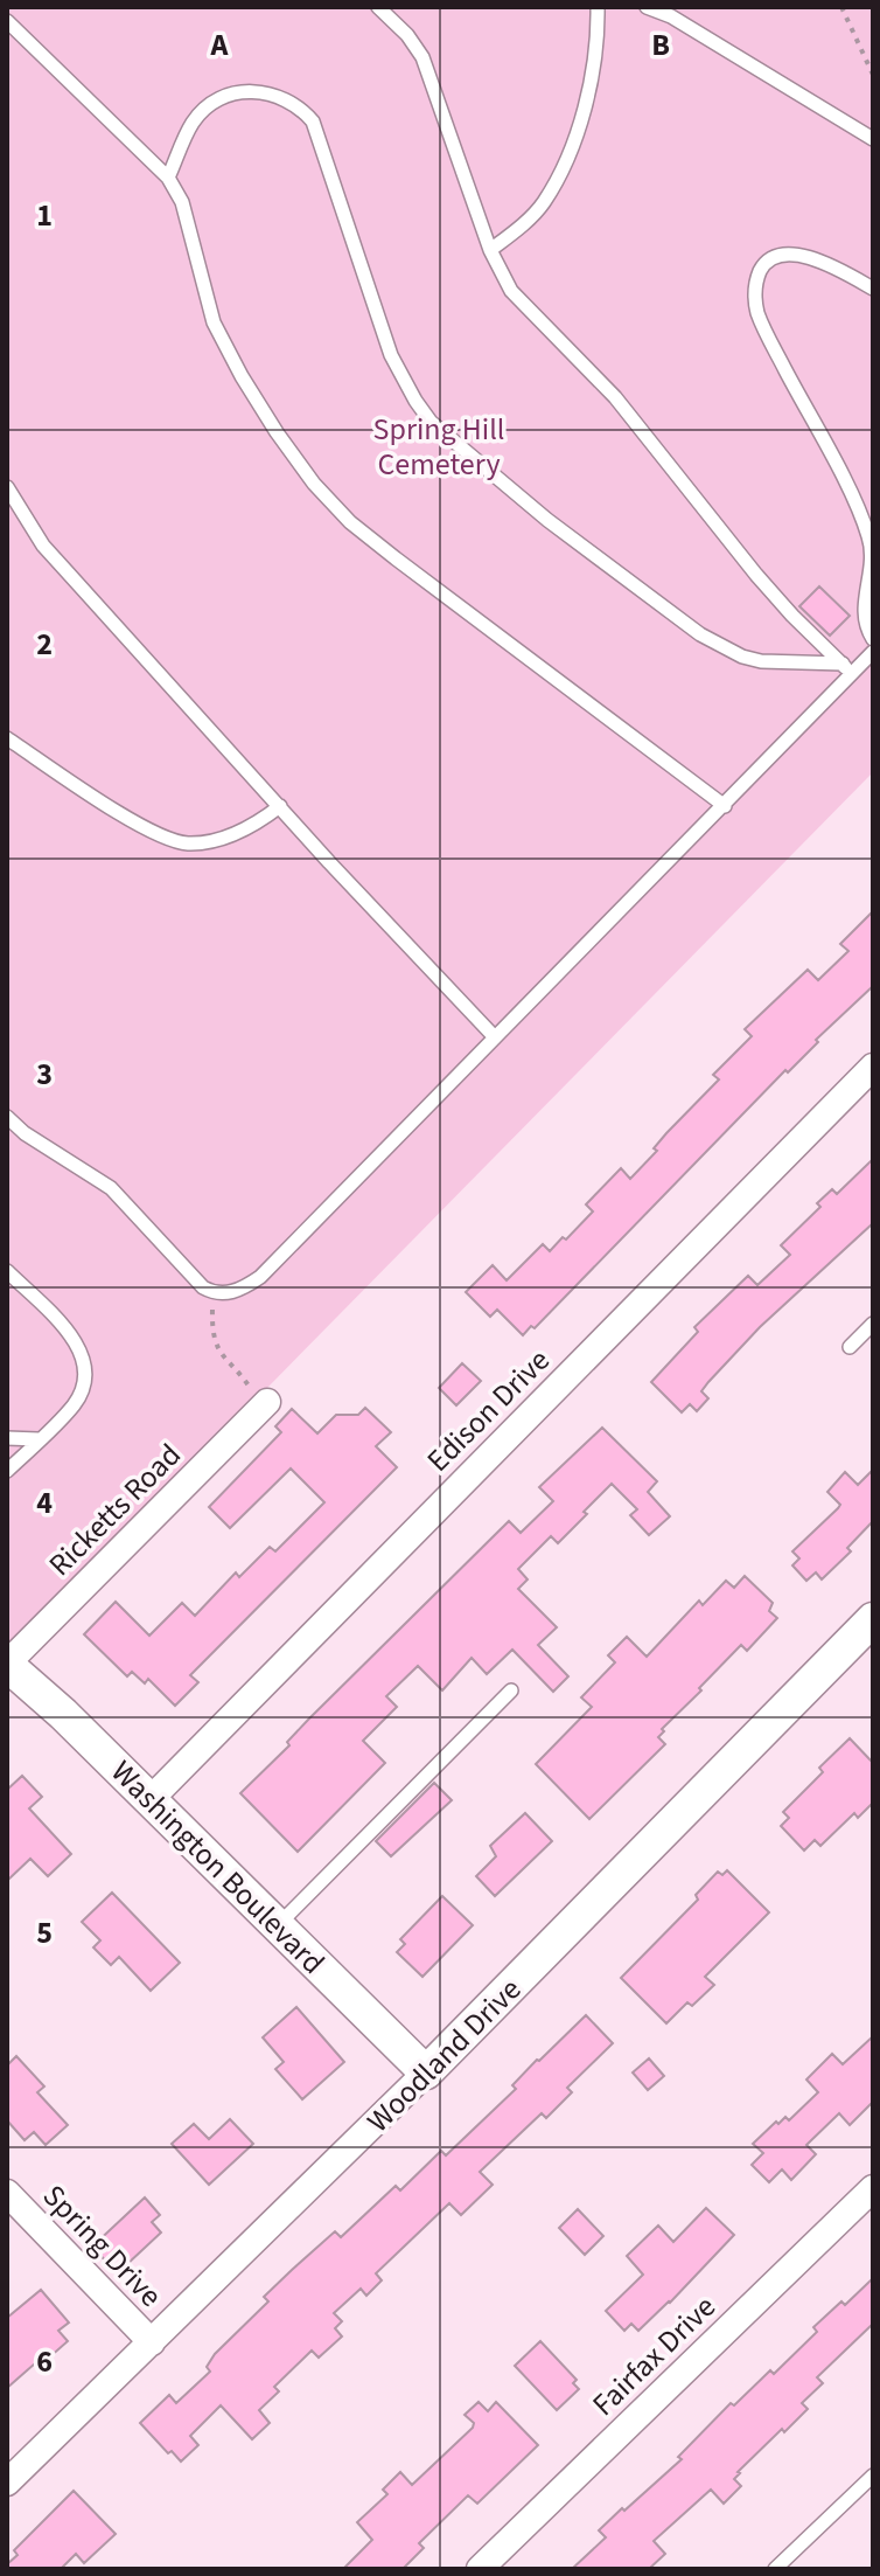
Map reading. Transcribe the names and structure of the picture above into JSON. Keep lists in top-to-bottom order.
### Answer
{
  "streets": {
    "street": [
      "Edison Drive",
      "Ricketts Road",
      "Washington Boulevard",
      "Woodland Drive",
      "Spring Drive",
      "Fairfax Drive"
    ]
  },
  "crossings": [
    ["Edison Drive", "Washington Boulevard"],
    ["Ricketts Road", "Washington Boulevard"],
    ["Washington Boulevard", "Woodland Drive"],
    ["Woodland Drive", "Spring Drive"]
  ],
  "parks": ["Spring Hill Cemetery"],
  "grid": {
    "columns": ["A", "B"],
    "rows": [
      "1",
      "2",
      "3",
      "4",
      "5",
      "6"
    ]
  }
}
